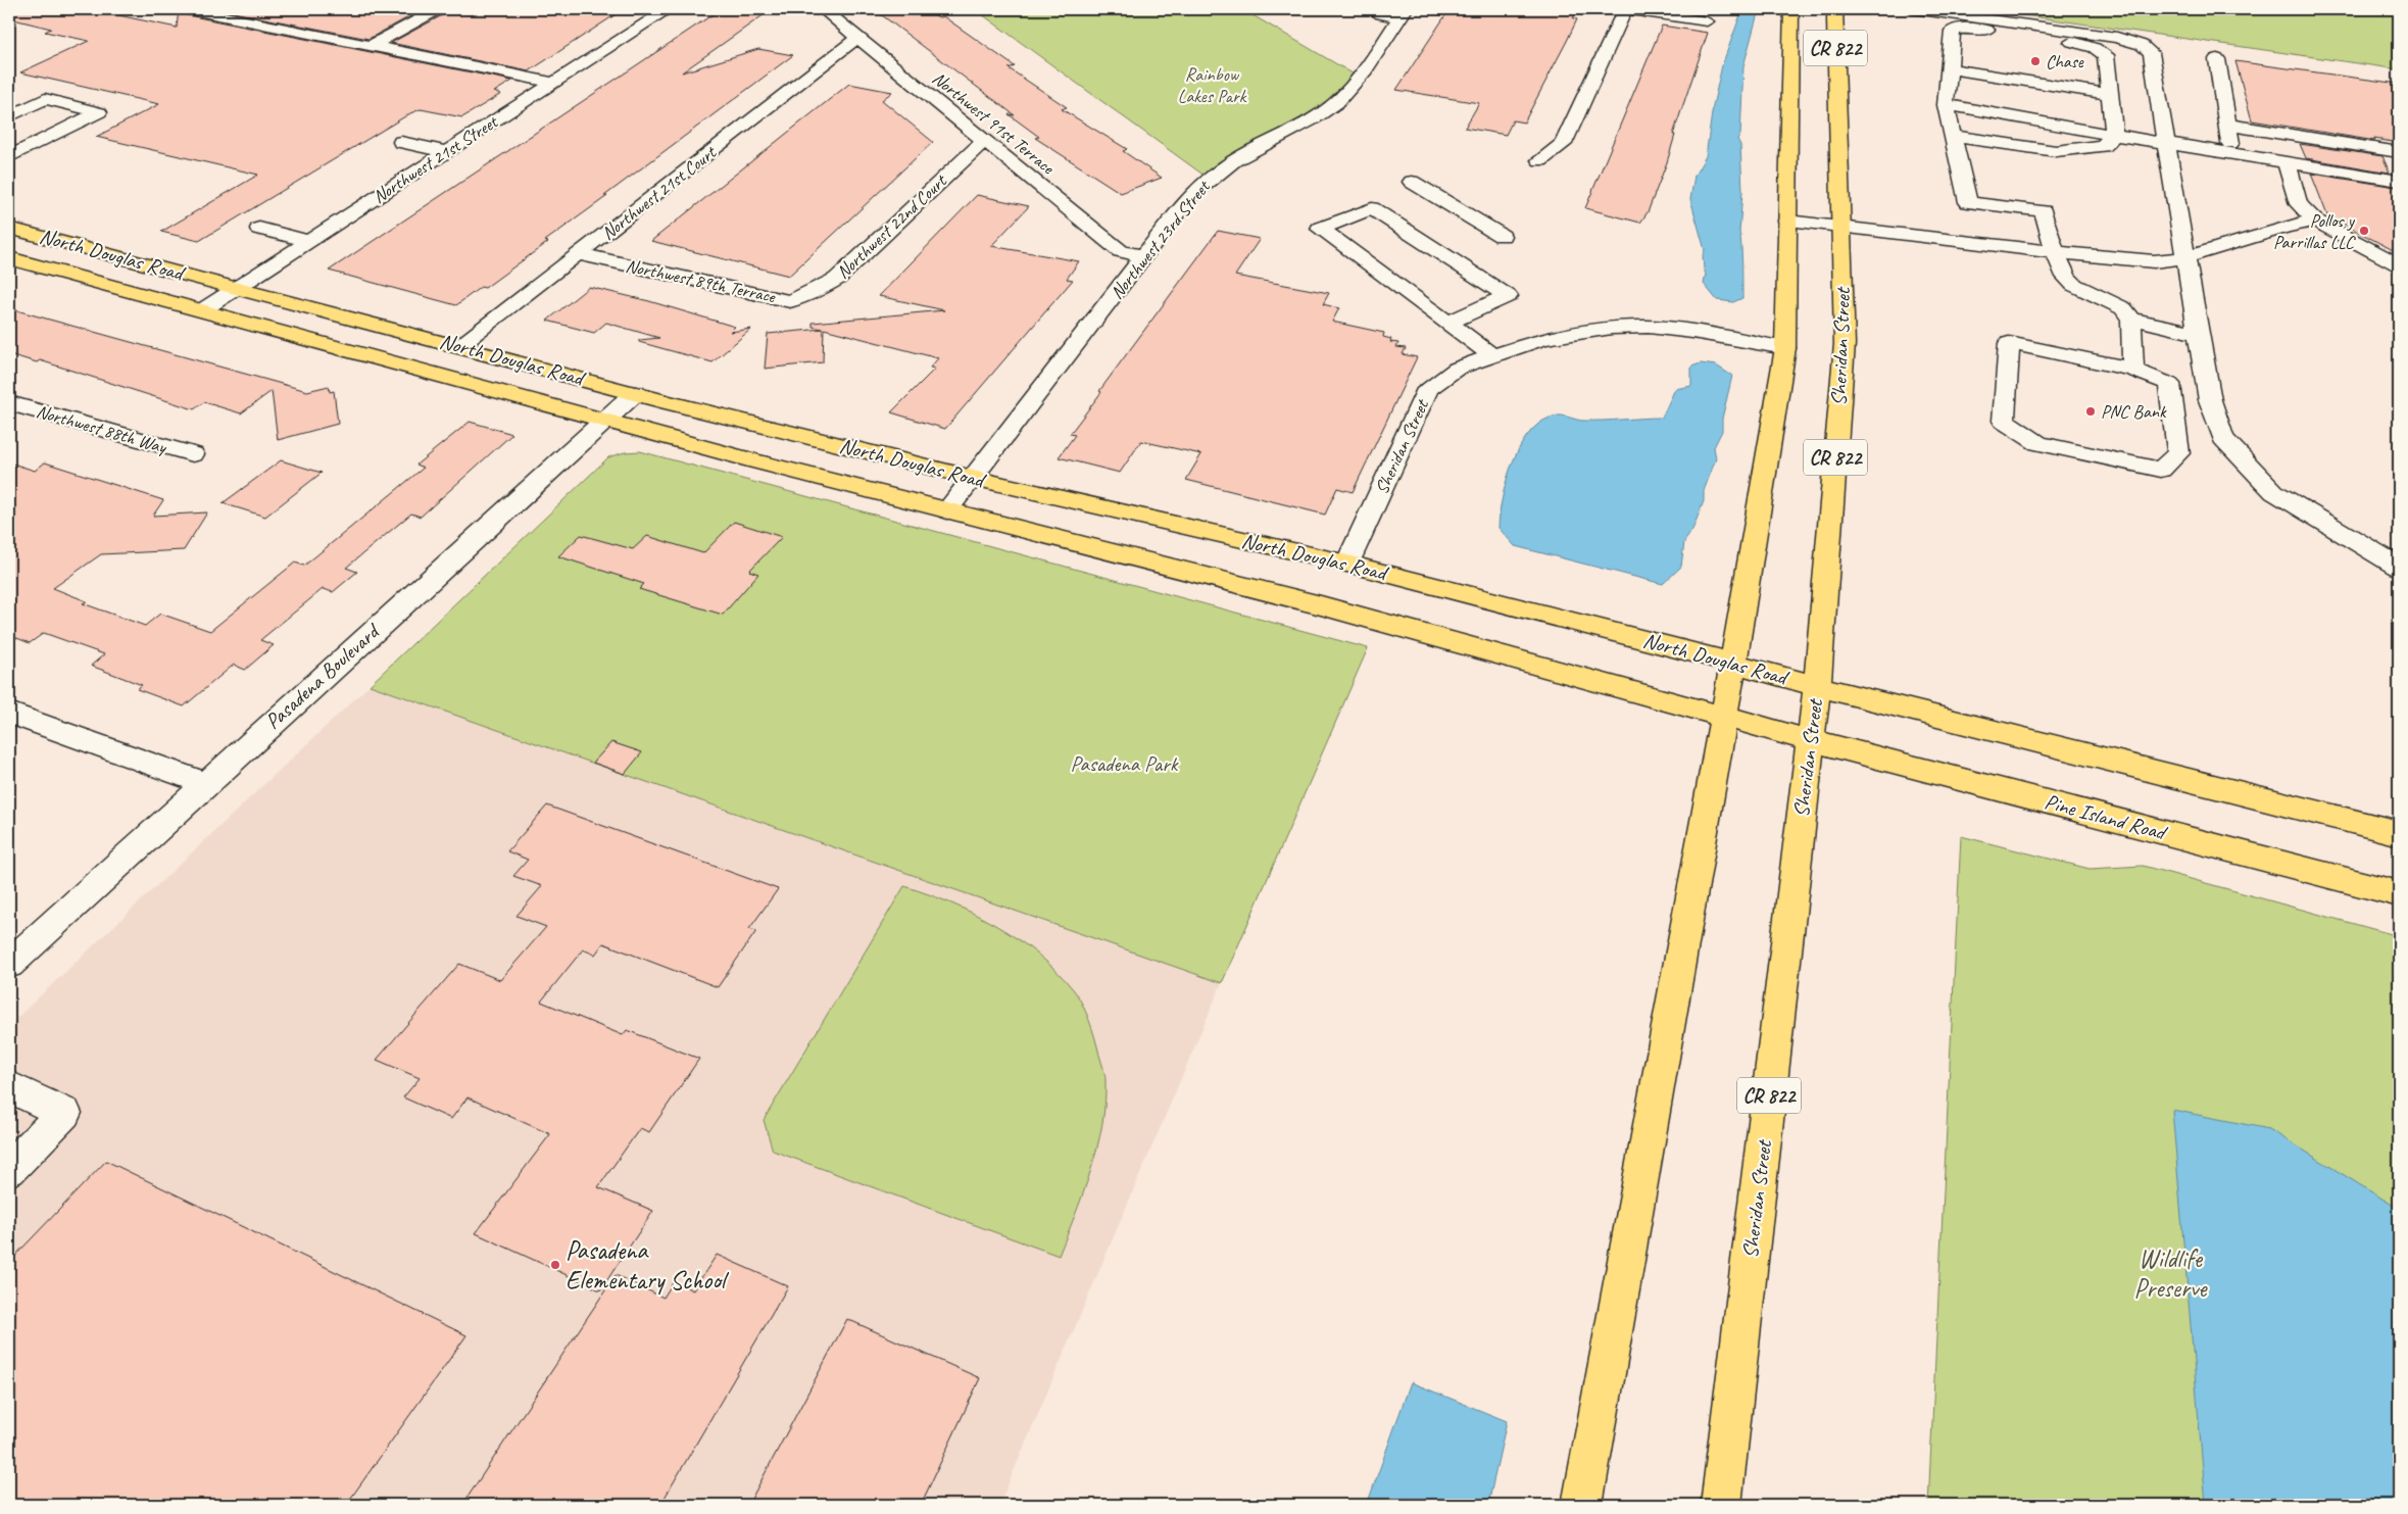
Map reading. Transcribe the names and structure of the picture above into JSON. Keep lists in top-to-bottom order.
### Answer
{
  "streets": {
    "main road": [
      "CR 822",
      "North Douglas Road",
      "Sheridan Street",
      "Pine Island Road"
    ],
    "street": [
      "Northwest 91st Terrace",
      "Northwest 21st Street",
      "Northwest 21st Court",
      "Northwest 22nd Court",
      "Northwest 23rd Street",
      "Northwest 89th Terrace",
      "Northwest 88th Way",
      "Pasadena Boulevard"
    ]
  },
  "crossings": [
    ["CR 822", "North Douglas Road"],
    ["CR 822", "Sheridan Street"],
    ["Northwest 91st Terrace", "Northwest 21st Court"],
    ["Northwest 91st Terrace", "Northwest 22nd Court"],
    ["Northwest 91st Terrace", "Northwest 23rd Street"],
    ["Northwest 21st Street", "North Douglas Road"],
    ["Northwest 21st Court", "North Douglas Road"],
    ["Northwest 21st Court", "Northwest 89th Terrace"],
    ["Northwest 22nd Court", "Northwest 89th Terrace"],
    ["Northwest 23rd Street", "North Douglas Road"],
    ["North Douglas Road", "Sheridan Street"],
    ["North Douglas Road", "Pasadena Boulevard"],
    ["North Douglas Road", "Pine Island Road"],
    ["Sheridan Street", "Pine Island Road"]
  ],
  "parks": ["Rainbow Lakes Park", "Pasadena Park", "Wildlife Preserve"],
  "places": [
    "Chase",
    "Pollos y Parrillas LLC",
    "PNC Bank",
    "Pasadena Elementary School"
  ]
}
